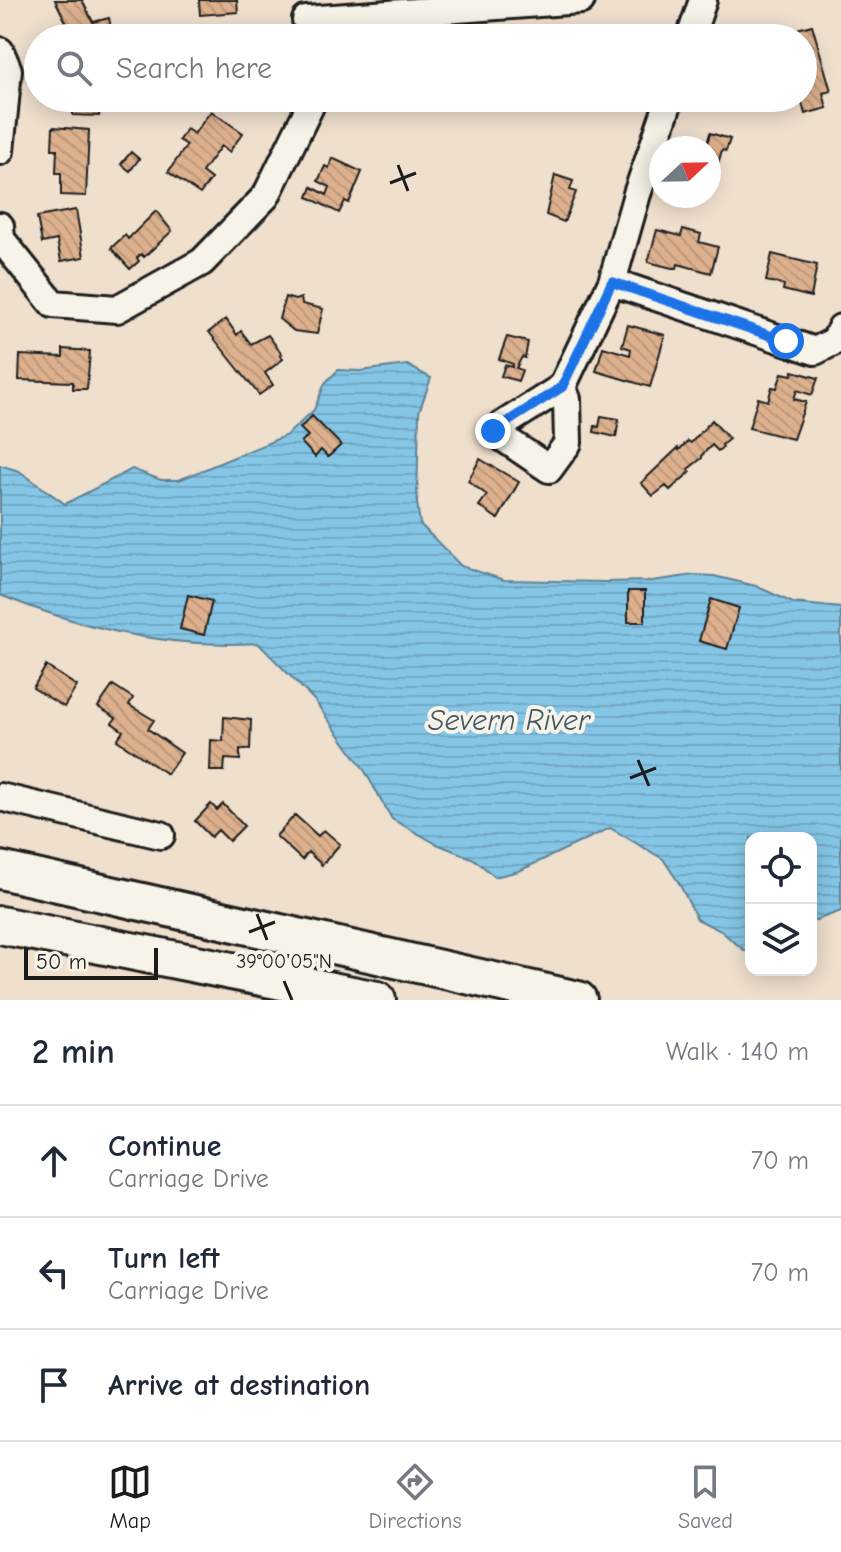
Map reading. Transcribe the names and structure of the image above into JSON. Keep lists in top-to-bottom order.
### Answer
{
  "water": ["Severn River"],
  "scale_bar": "50 m",
  "north": "right",
  "page": {
    "search": "Search here",
    "scale": "50 m",
    "heading": ["2 min", "Walk · 140 m"],
    "list": [
      ["Continue", "Carriage Drive", "70 m"],
      ["Turn left", "Carriage Drive", "70 m"],
      "Arrive at destination"
    ],
    "nav": ["Map", "Directions", "Saved"]
  },
  "coordinates": ["39°00'05\"N"]
}
